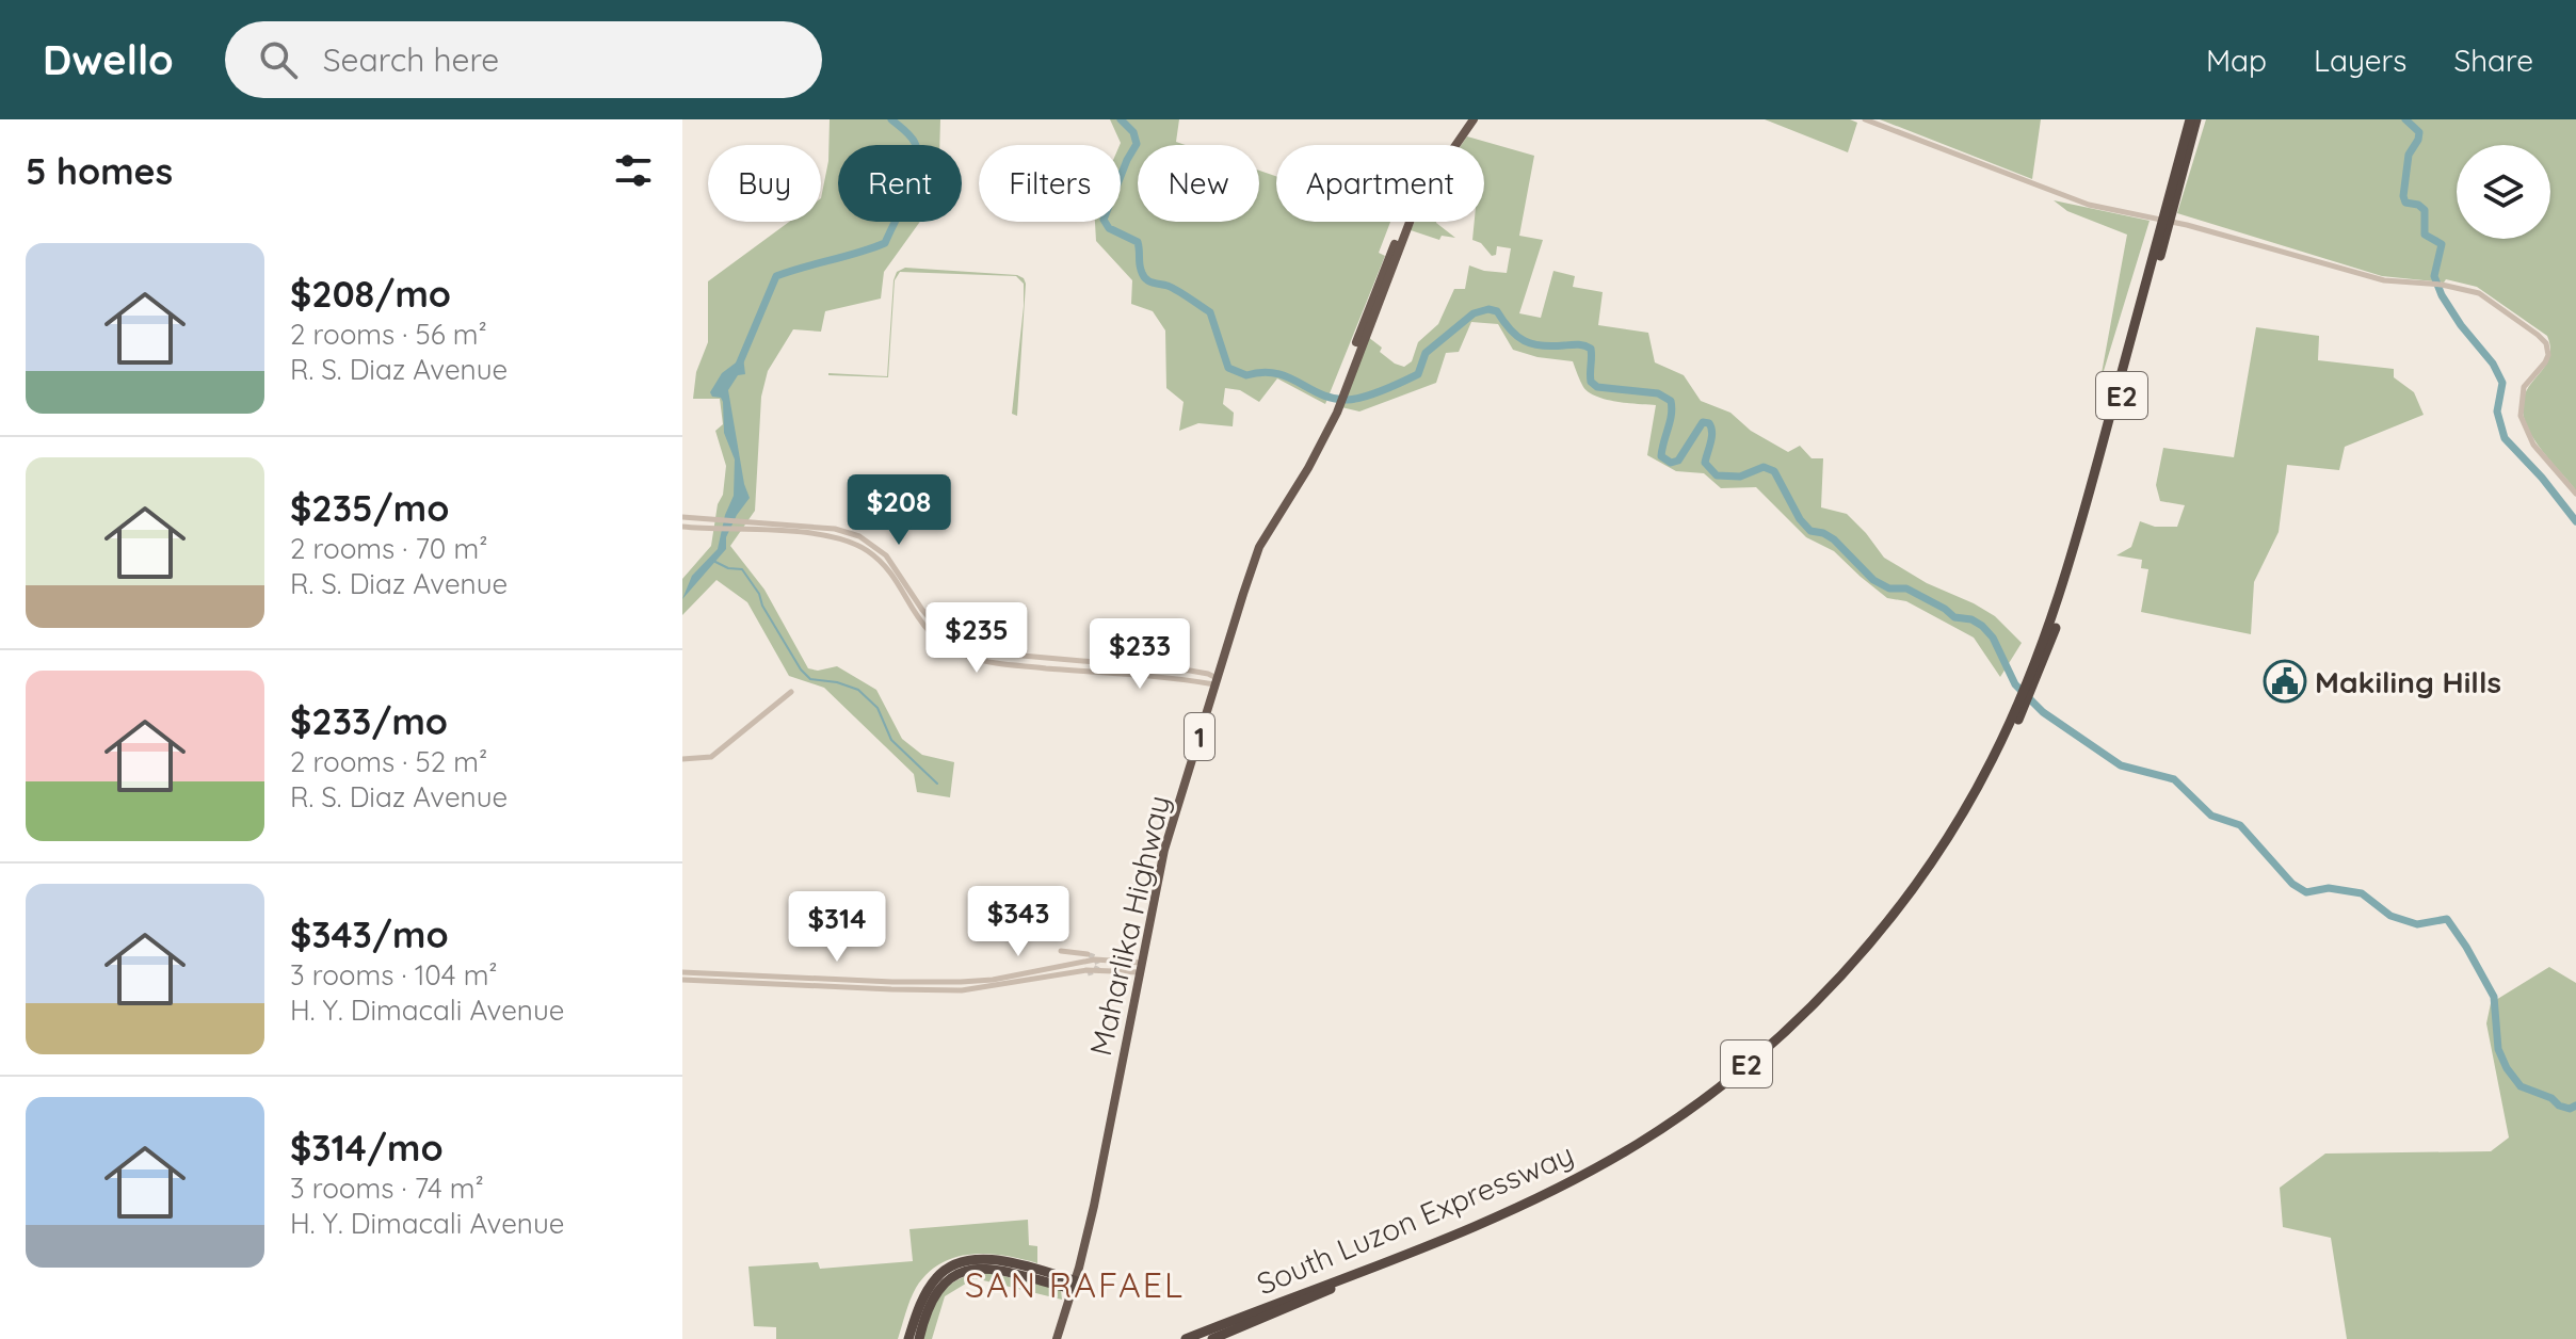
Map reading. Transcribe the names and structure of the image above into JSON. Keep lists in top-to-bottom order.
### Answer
{
  "streets": {
    "highway": [
      "E2",
      "1",
      "Maharlika Highway",
      "South Luzon Expressway"
    ]
  },
  "districts": ["SAN RAFAEL"],
  "places": {
    "public building": ["Makiling Hills"]
  },
  "page": {
    "header": "Dwello",
    "search": "Search here",
    "nav": ["Map", "Layers", "Share"],
    "heading": "5 homes",
    "chip": [
      "Buy",
      "Rent",
      "Filters",
      "New",
      "Apartment"
    ],
    "list": [
      {
        "name": "$208/mo",
        "note": "2 rooms · 56 m² · R. S. Diaz Avenue"
      },
      {
        "name": "$235/mo",
        "note": "2 rooms · 70 m² · R. S. Diaz Avenue"
      },
      {
        "name": "$233/mo",
        "note": "2 rooms · 52 m² · R. S. Diaz Avenue"
      },
      {
        "name": "$343/mo",
        "note": "3 rooms · 104 m² · H. Y. Dimacali Avenue"
      },
      {
        "name": "$314/mo",
        "note": "3 rooms · 74 m² · H. Y. Dimacali Avenue"
      }
    ],
    "price": [
      "$208",
      "$235",
      "$233",
      "$343",
      "$314"
    ]
  }
}
